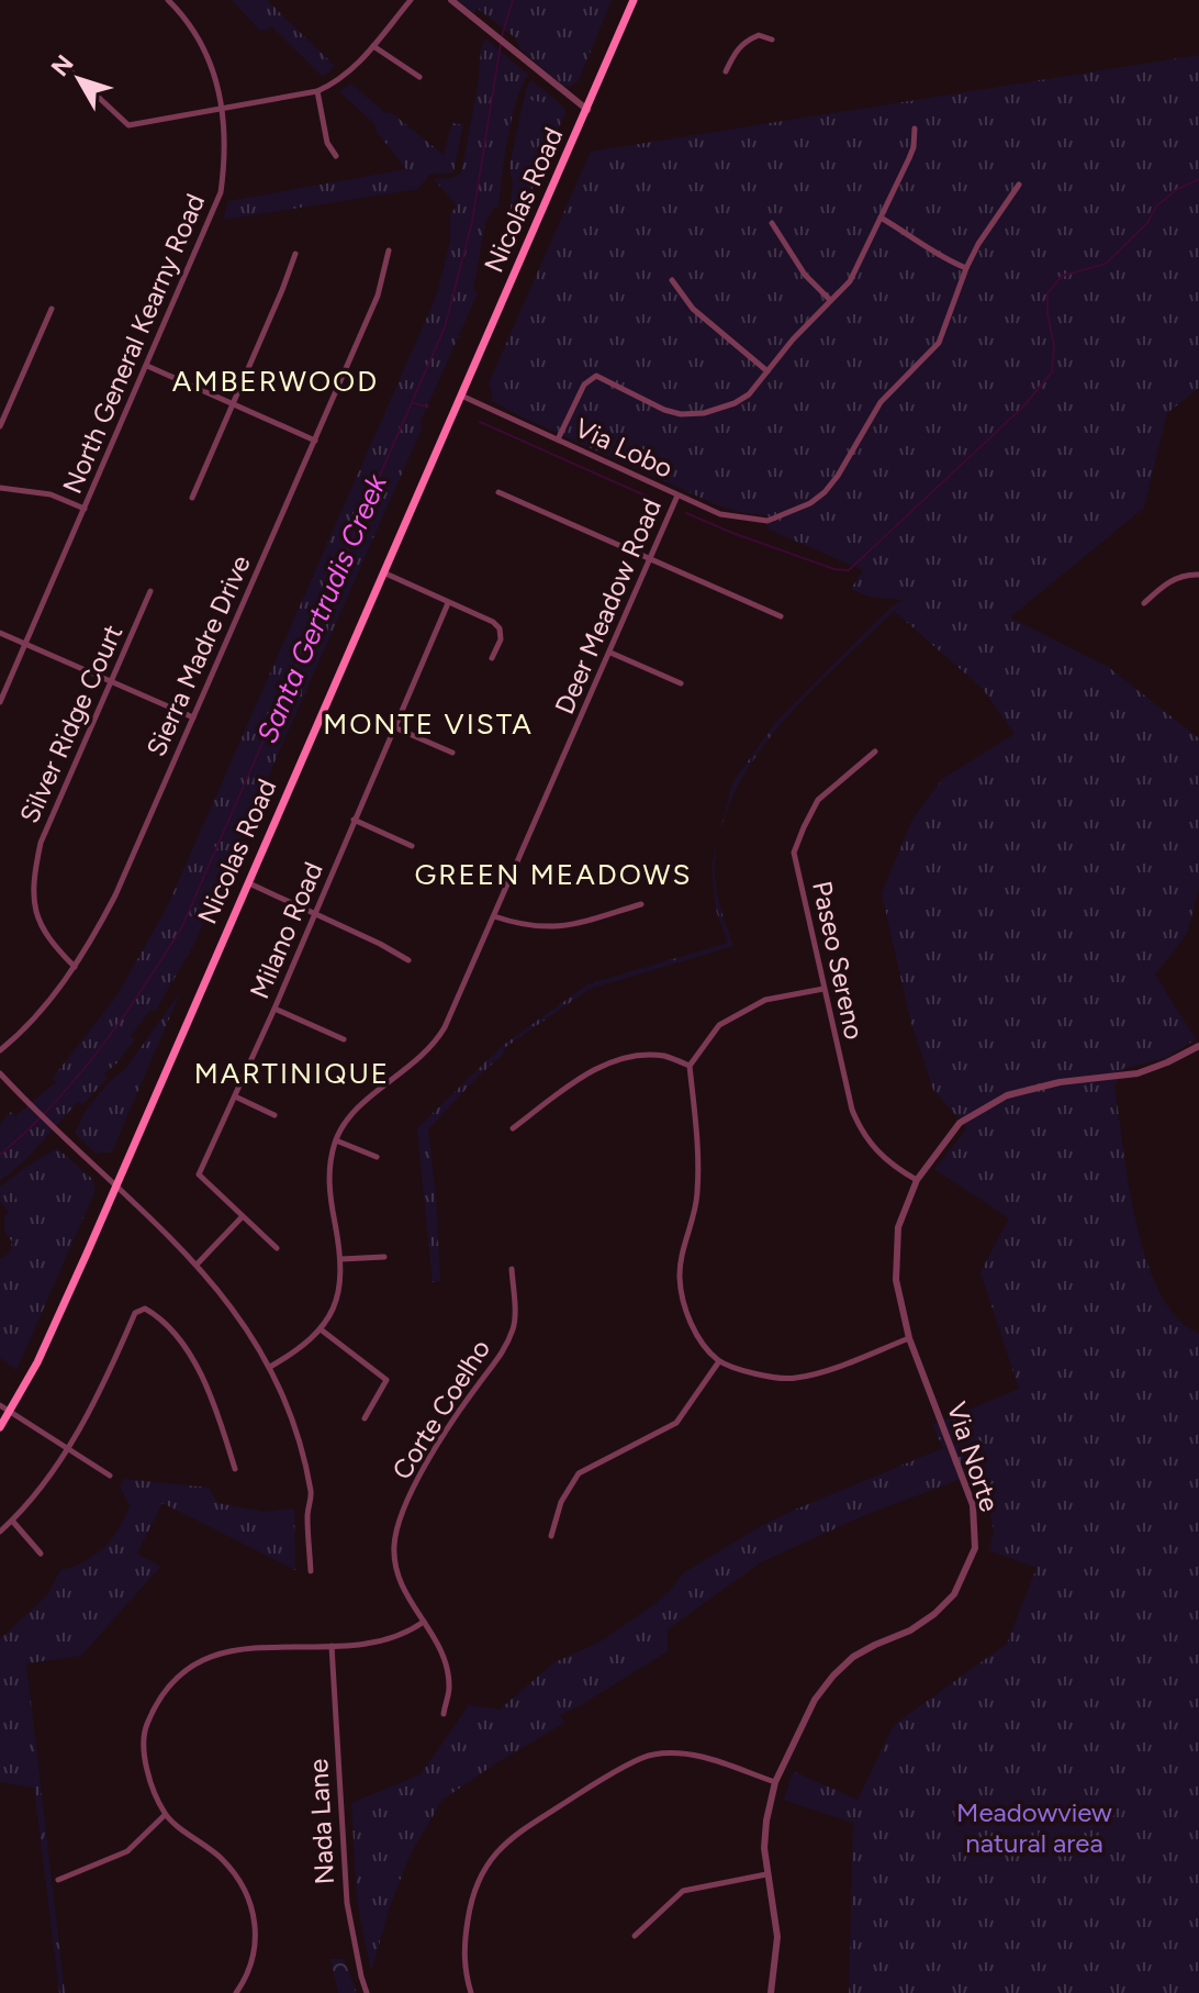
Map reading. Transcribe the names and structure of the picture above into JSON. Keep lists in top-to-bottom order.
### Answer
{
  "streets": {
    "main road": ["Nicolas Road"],
    "street": [
      "North General Kearny Road",
      "Via Lobo",
      "Deer Meadow Road",
      "Sierra Madre Drive",
      "Silver Ridge Court",
      "Milano Road",
      "Paseo Sereno",
      "Corte Coelho",
      "Via Norte",
      "Nada Lane"
    ]
  },
  "crossings": [
    ["Nicolas Road", "Via Lobo"],
    ["Via Lobo", "Deer Meadow Road"],
    ["Sierra Madre Drive", "Silver Ridge Court"],
    ["Paseo Sereno", "Via Norte"]
  ],
  "districts": [
    "AMBERWOOD",
    "MONTE VISTA",
    "GREEN MEADOWS",
    "MARTINIQUE"
  ],
  "water": ["Santa Gertrudis Creek"],
  "parks": ["Meadowview natural area"],
  "north": "top left"
}
